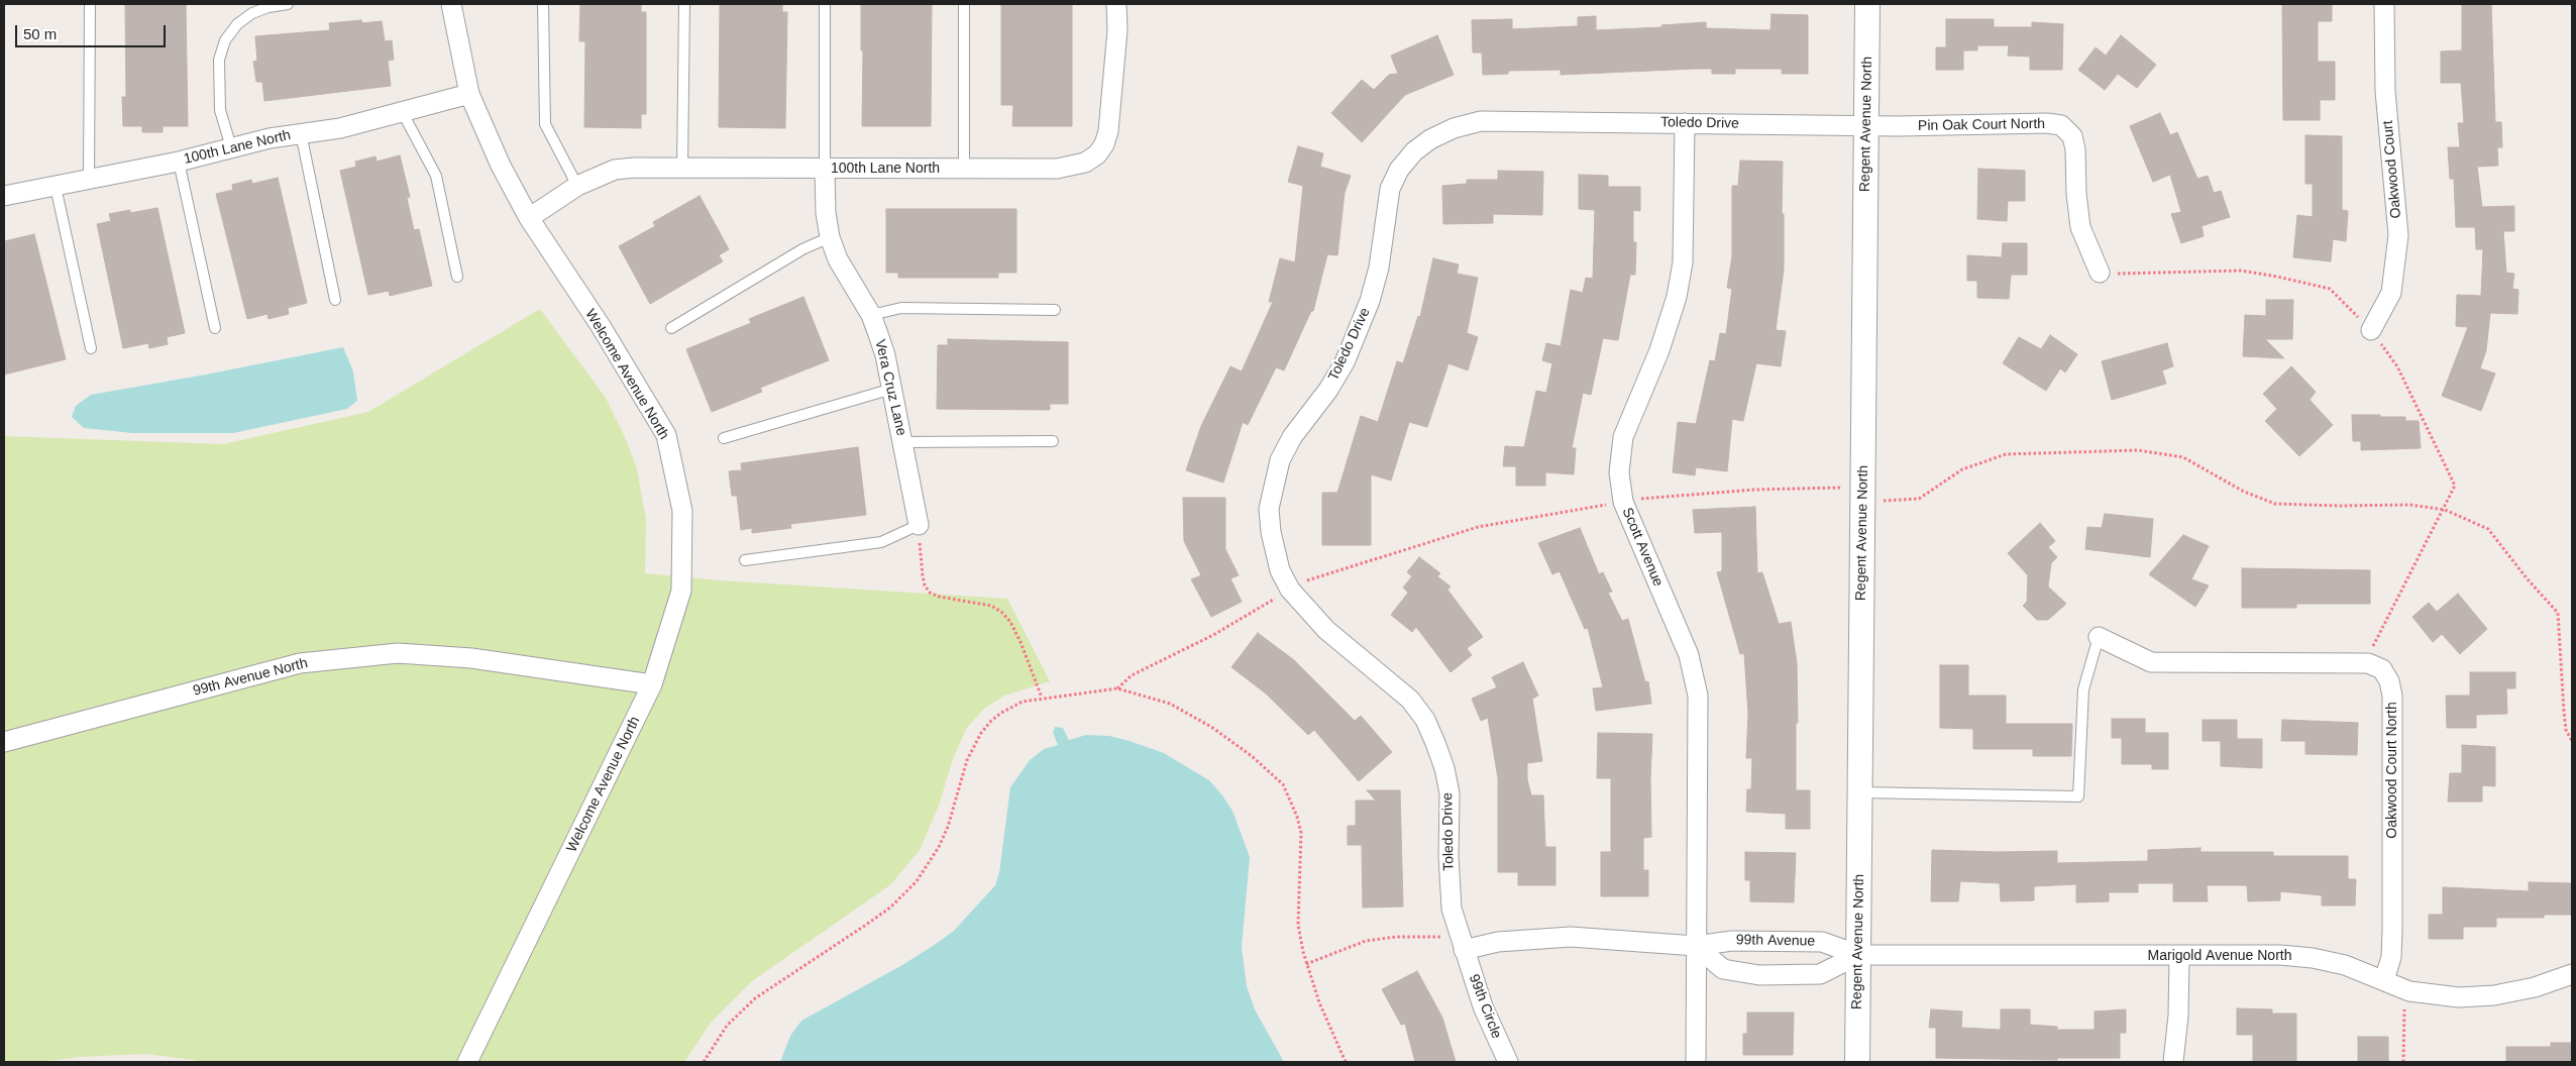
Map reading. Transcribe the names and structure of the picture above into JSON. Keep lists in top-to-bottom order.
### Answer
{
  "streets": {
    "street": [
      "Toledo Drive",
      "Regent Avenue North",
      "Pin Oak Court North",
      "100th Lane North",
      "Oakwood Court",
      "Welcome Avenue North",
      "Vera Cruz Lane",
      "Scott Avenue",
      "99th Avenue North",
      "Oakwood Court North",
      "99th Avenue",
      "Marigold Avenue North",
      "99th Circle"
    ]
  },
  "crossings": [
    ["Toledo Drive", "Regent Avenue North"],
    ["Toledo Drive", "Pin Oak Court North"],
    ["Toledo Drive", "Scott Avenue"],
    ["Toledo Drive", "99th Avenue"],
    ["Toledo Drive", "99th Circle"],
    ["Regent Avenue North", "Pin Oak Court North"],
    ["Regent Avenue North", "99th Avenue"],
    ["Regent Avenue North", "Marigold Avenue North"],
    ["100th Lane North", "Welcome Avenue North"],
    ["100th Lane North", "Vera Cruz Lane"],
    ["Welcome Avenue North", "99th Avenue North"],
    ["Scott Avenue", "99th Avenue"],
    ["Oakwood Court North", "Marigold Avenue North"],
    ["99th Avenue", "Marigold Avenue North"],
    ["99th Avenue", "99th Circle"]
  ],
  "scale_bar": "50 m"
}
